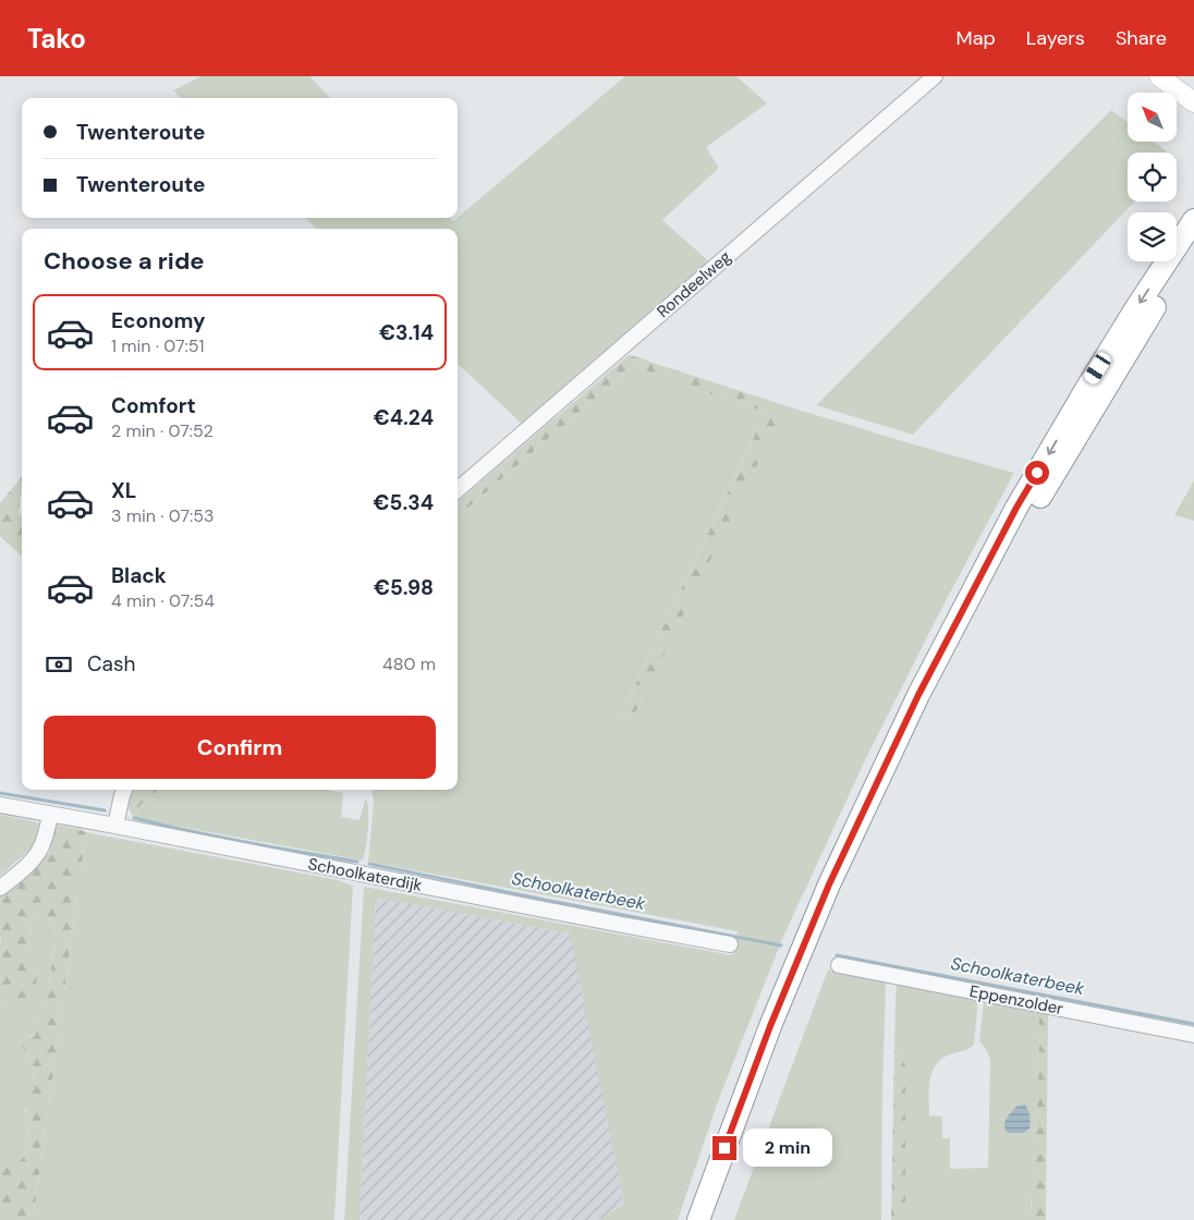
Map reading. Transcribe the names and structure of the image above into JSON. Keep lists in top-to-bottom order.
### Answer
{
  "streets": {
    "street": ["Rondeelweg", "Schoolkaterdijk", "Eppenzolder"]
  },
  "water": ["Schoolkaterbeek"],
  "north": "top left",
  "page": {
    "header": "Tako",
    "nav": ["Map", "Layers", "Share"],
    "banner": ["Twenteroute", "Twenteroute"],
    "heading": "Choose a ride",
    "list": [
      {
        "name": "Economy",
        "note": "1 min · 07:51",
        "value": "€3.14"
      },
      {
        "name": "Comfort",
        "note": "2 min · 07:52",
        "value": "€4.24"
      },
      {
        "name": "XL",
        "note": "3 min · 07:53",
        "value": "€5.34"
      },
      {
        "name": "Black",
        "note": "4 min · 07:54",
        "value": "€5.98"
      }
    ],
    "pay": ["Cash", "480 m"],
    "buttons": "Confirm",
    "bubble": "2 min"
  }
}
